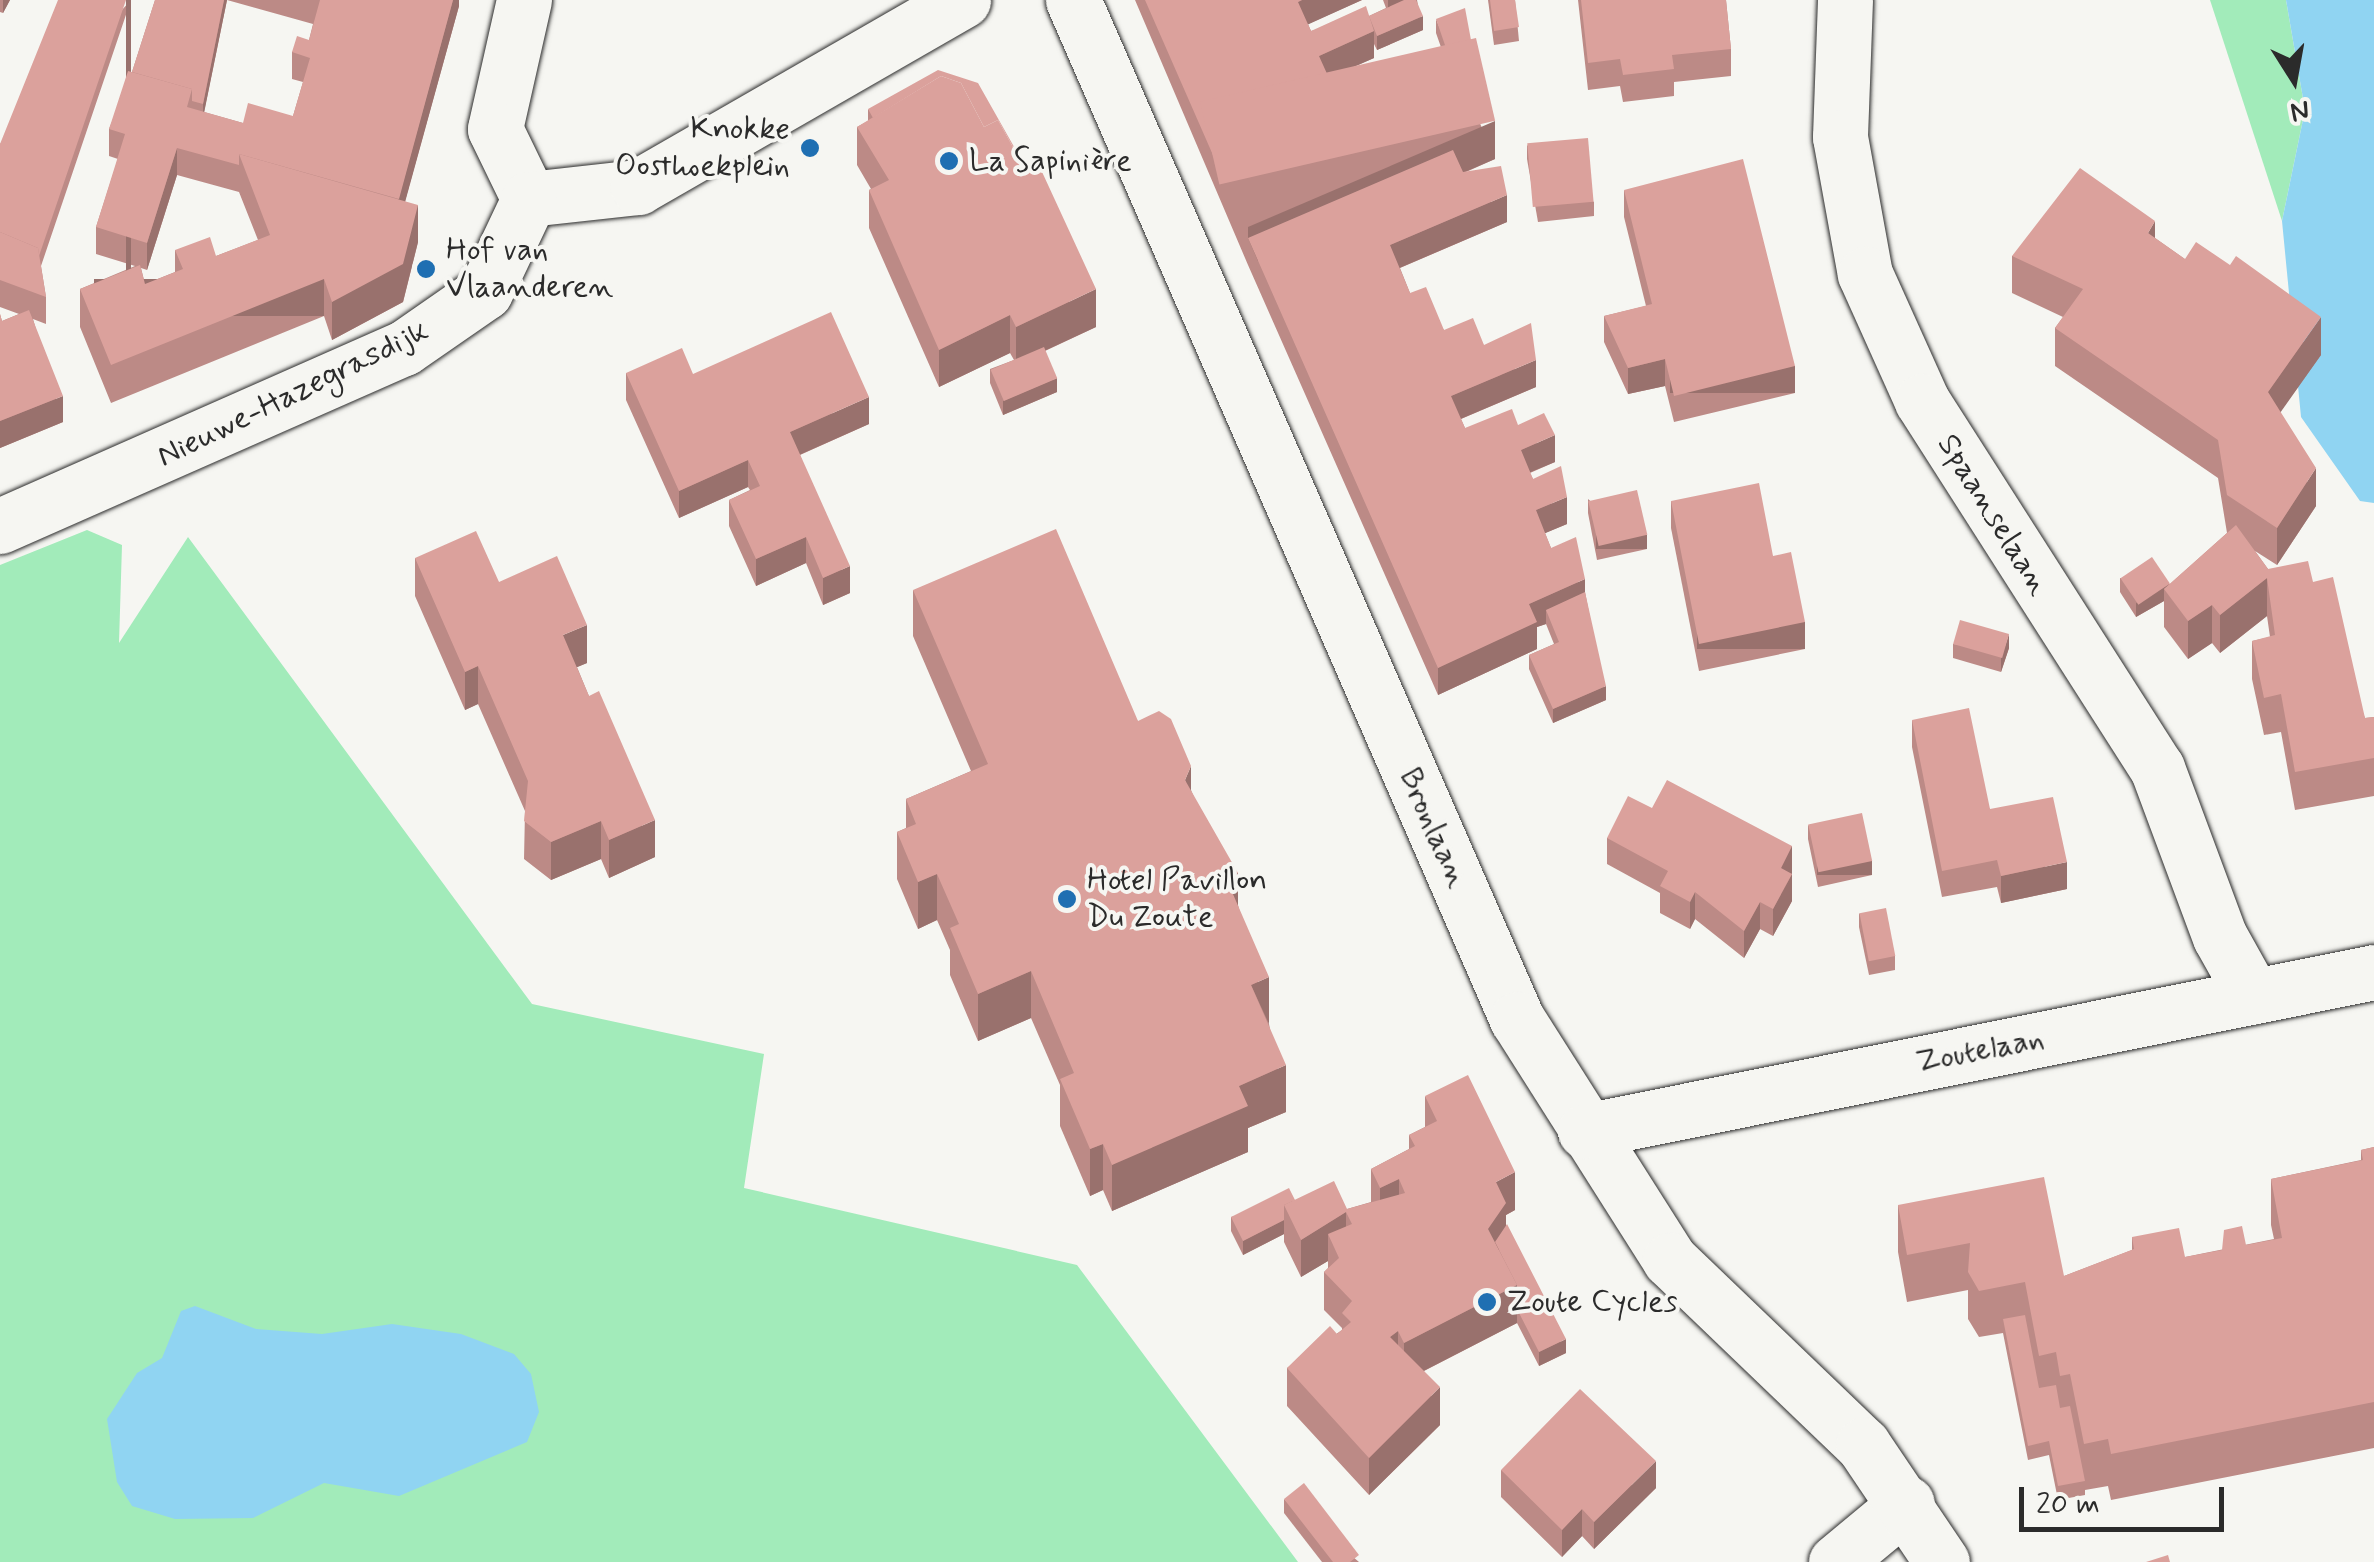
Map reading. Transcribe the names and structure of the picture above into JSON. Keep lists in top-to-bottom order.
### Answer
{
  "streets": {
    "street": [
      "Nieuwe-Hazegrasdijk",
      "Spaanselaan",
      "Bronlaan",
      "Zoutelaan"
    ]
  },
  "crossings": [
    ["Spaanselaan", "Zoutelaan"],
    ["Bronlaan", "Zoutelaan"]
  ],
  "places": [
    "Knokke Oosthoekplein",
    "La Sapinière",
    "Hof van Vlaanderen",
    "Hotel Pavillon Du Zoute",
    "Zoute Cycles"
  ],
  "scale_bar": "20 m",
  "north": "bottom"
}
